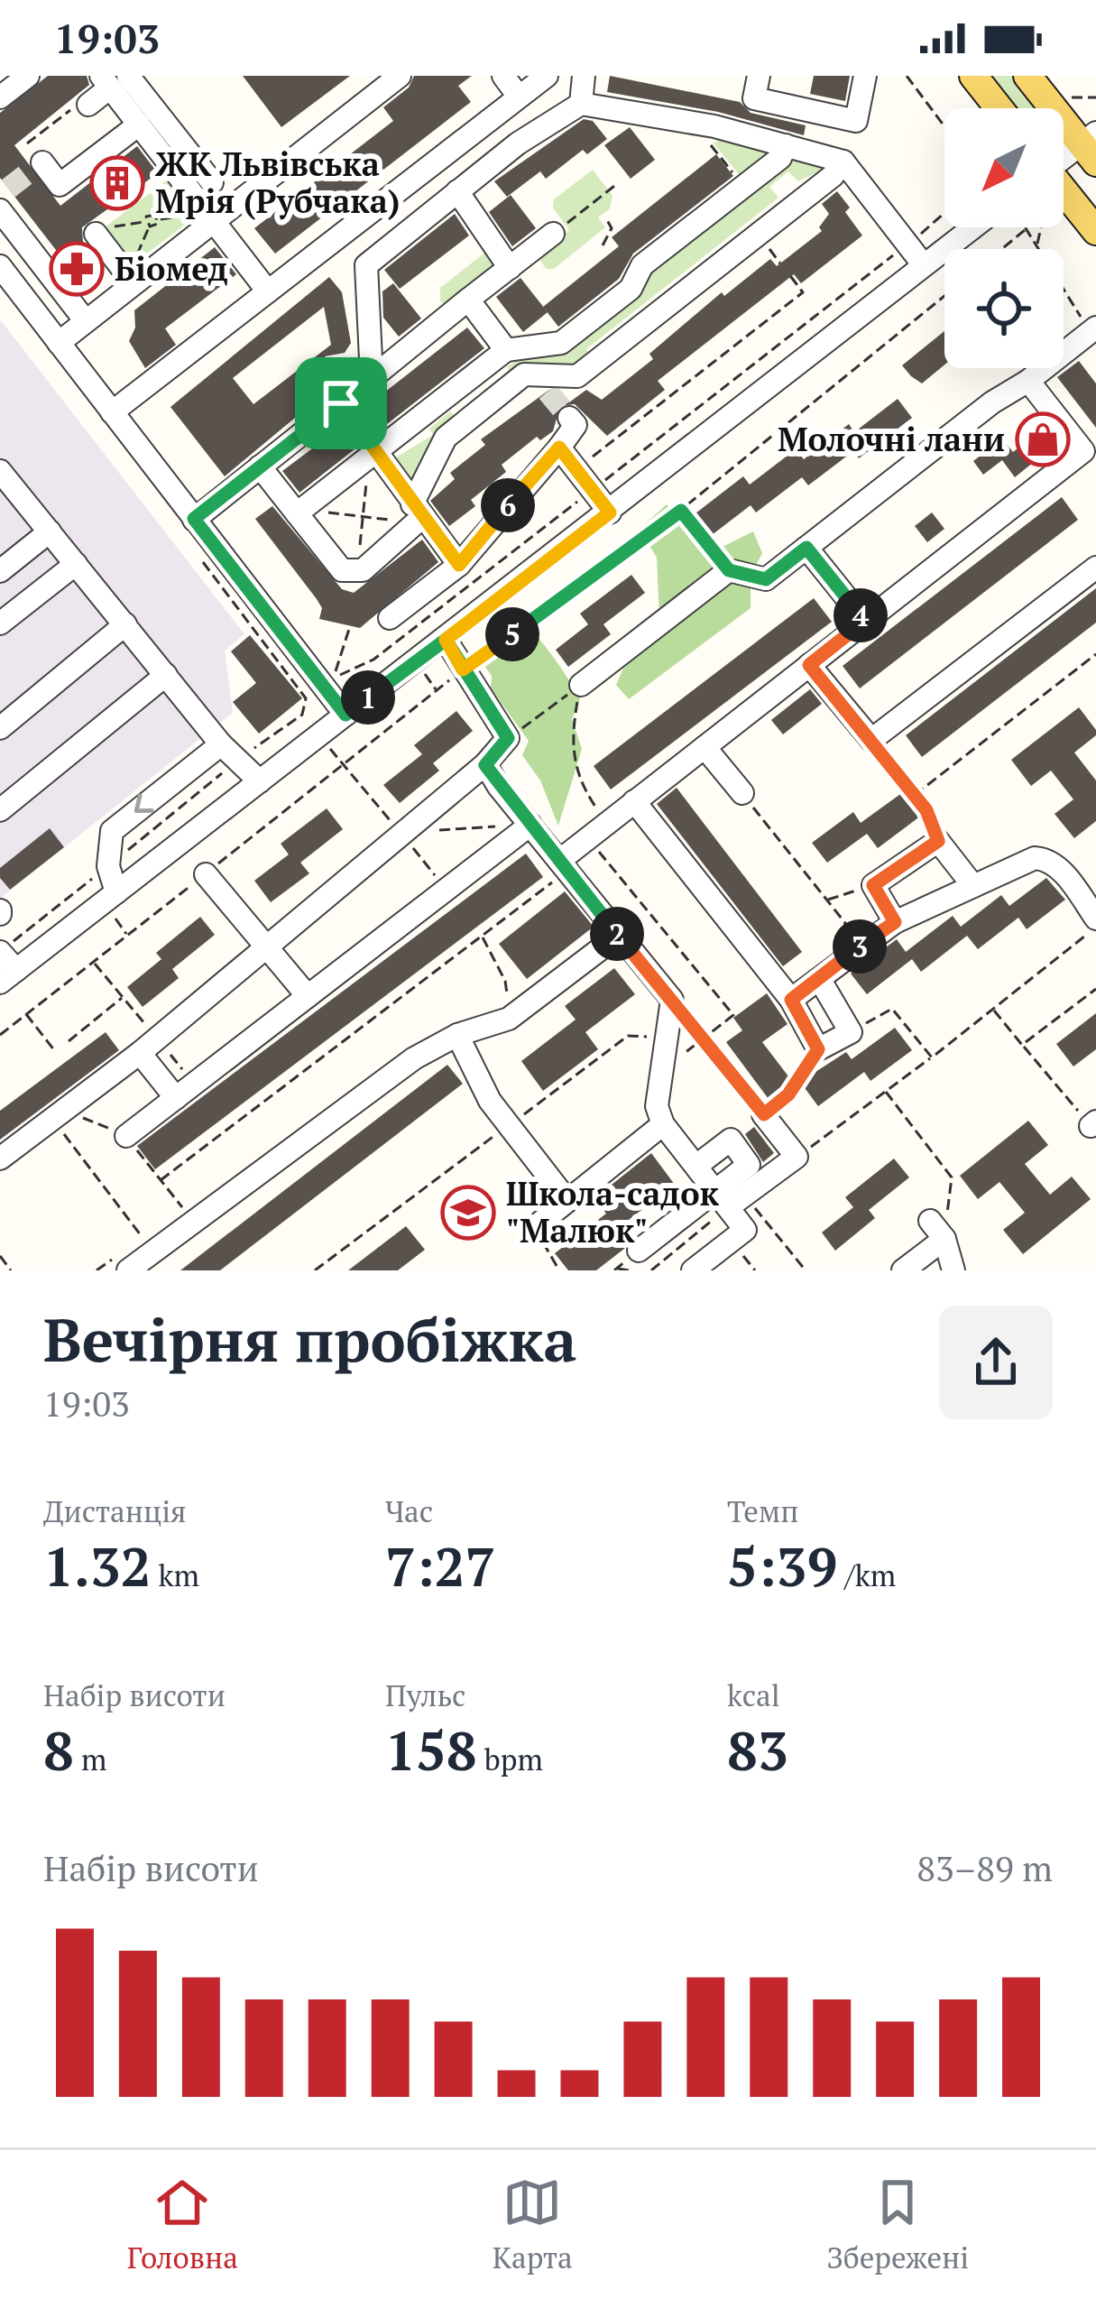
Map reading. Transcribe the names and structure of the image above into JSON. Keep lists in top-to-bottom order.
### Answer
{
  "places": {
    "building": ["ЖК Львівська Мрія (Рубчака)"],
    "pharmacy": ["Біомед"],
    "shop": ["Молочні лани"],
    "school or university": ["Школа-садок \"Малюк\""]
  },
  "north": "bottom left",
  "page": {
    "status": "19:03",
    "pins": [
      "6",
      "4",
      "5",
      "1",
      "2",
      "3"
    ],
    "heading": ["Вечірня пробіжка", "19:03"],
    "stats": [
      ["Дистанція", "1.32 km"],
      ["Час", "7:27"],
      ["Темп", "5:39 /km"],
      ["Набір висоти", "8 m"],
      ["Пульс", "158 bpm"],
      ["kcal", "83"]
    ],
    "chart": ["Набір висоти", "83–89 m"],
    "tabs": ["Головна", "Карта", "Збережені"]
  }
}
